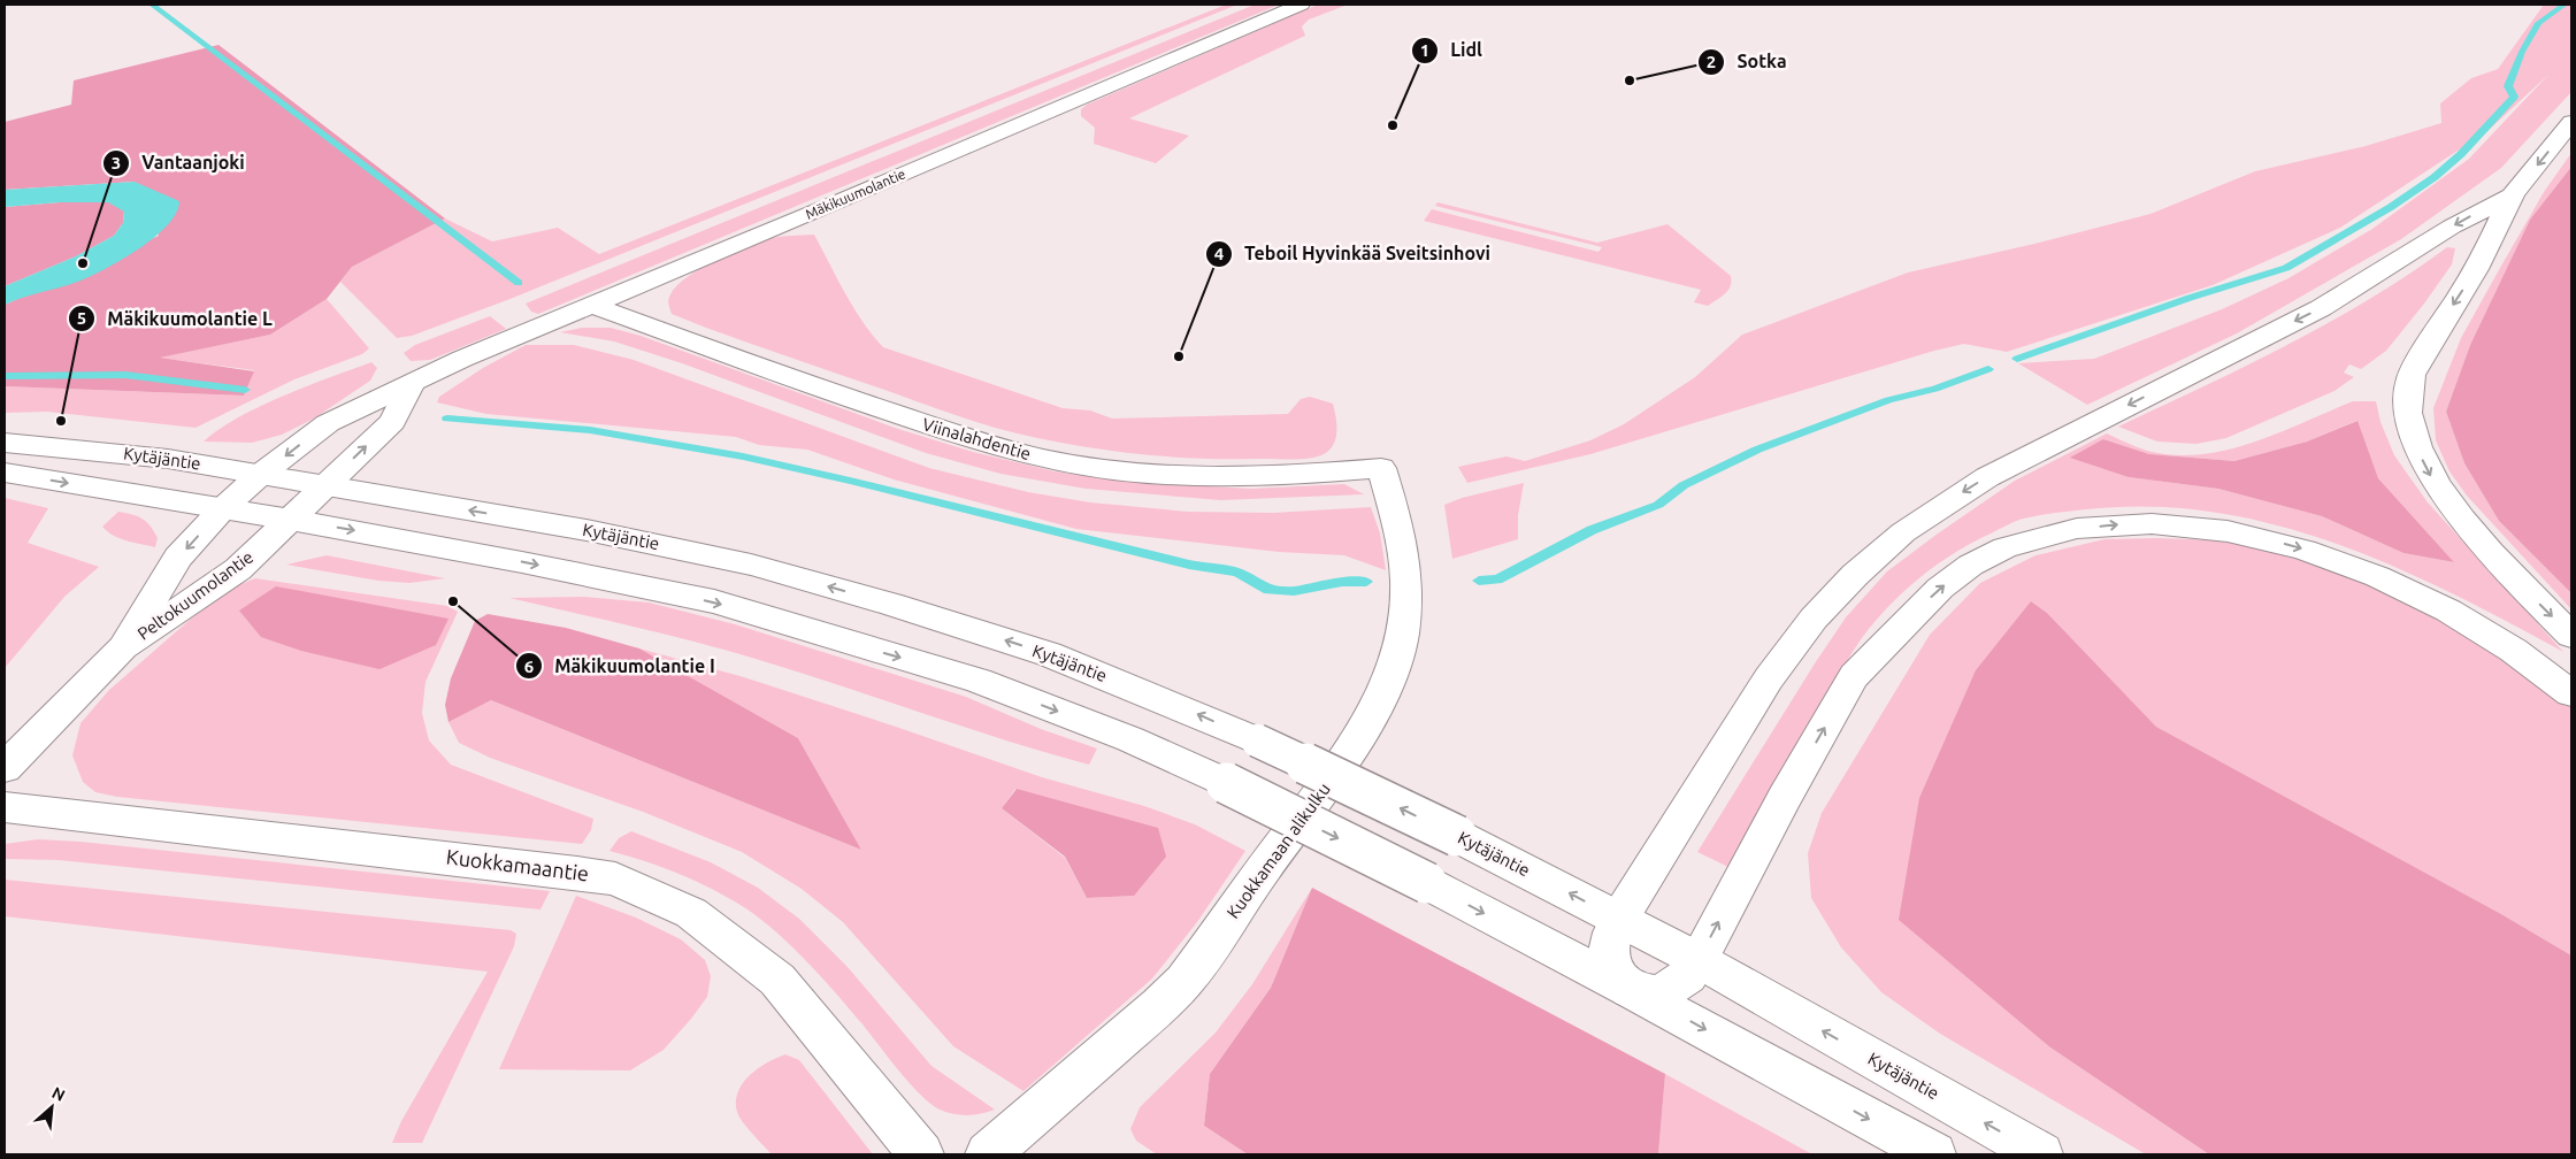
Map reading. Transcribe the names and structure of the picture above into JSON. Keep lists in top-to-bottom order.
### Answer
{
  "streets": {
    "main road": [
      "Mäkikuumolantie",
      "Viinalahdentie",
      "Kytäjäntie",
      "Peltokuumolantie",
      "Kuokkamaan alikulku",
      "Kuokkamaantie"
    ]
  },
  "crossings": [
    ["Mäkikuumolantie", "Viinalahdentie"],
    ["Mäkikuumolantie", "Kytäjäntie"],
    ["Mäkikuumolantie", "Peltokuumolantie"],
    ["Viinalahdentie", "Kuokkamaan alikulku"],
    ["Kytäjäntie", "Peltokuumolantie"]
  ],
  "places": [
    "Sotka",
    "Lidl",
    "Vantaanjoki",
    "Teboil Hyvinkää Sveitsinhovi",
    "Mäkikuumolantie L",
    "Mäkikuumolantie I"
  ],
  "north": "top right"
}
